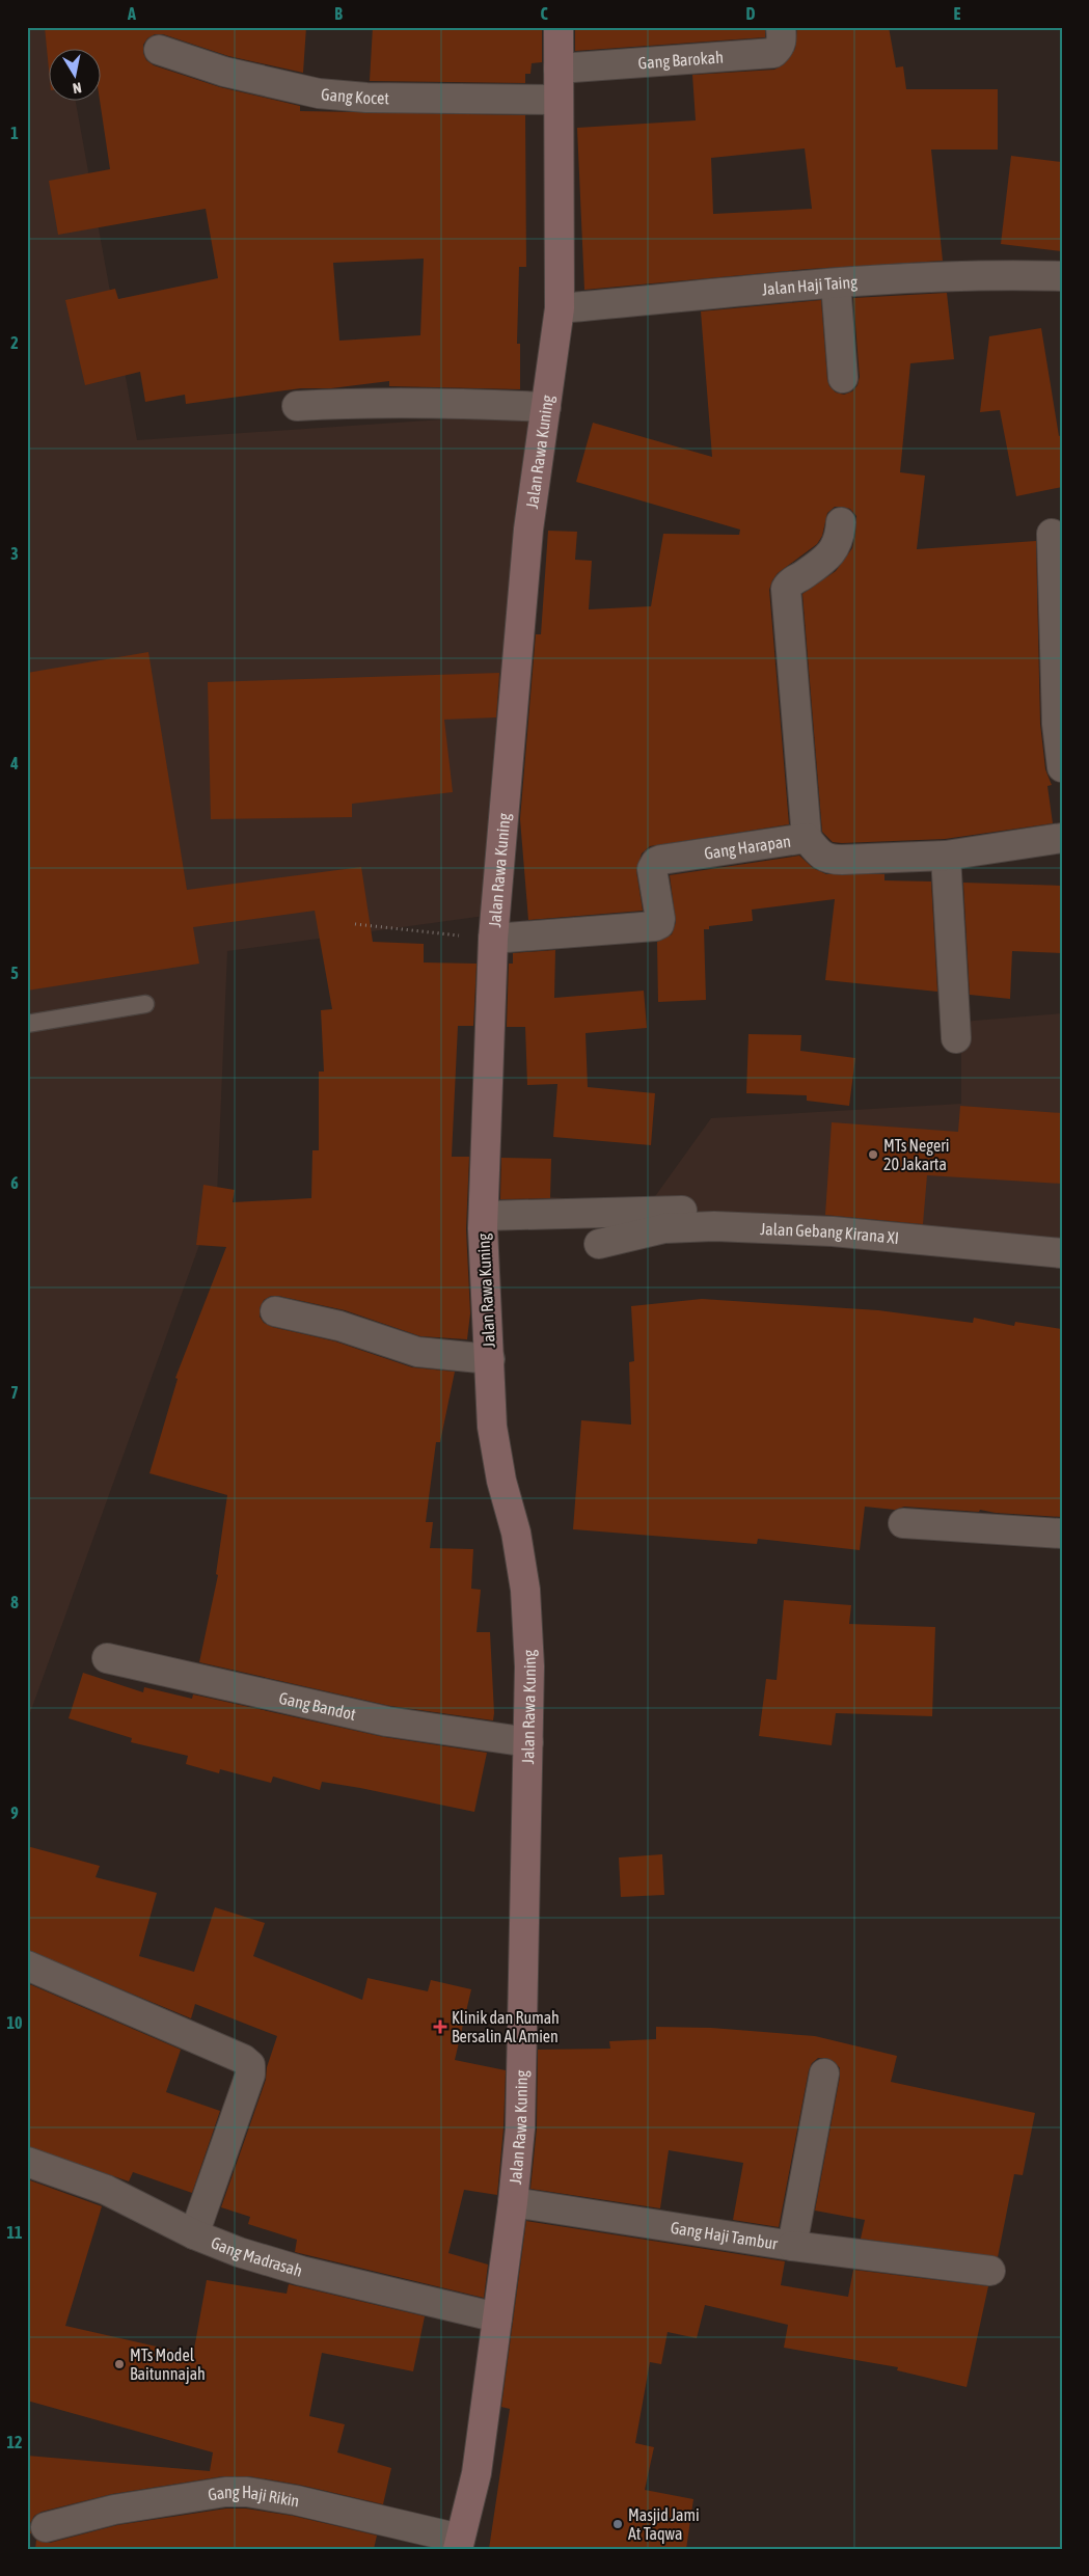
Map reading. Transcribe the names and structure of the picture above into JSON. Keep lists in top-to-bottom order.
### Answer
{
  "streets": {
    "street": [
      "Gang Barokah",
      "Gang Kocet",
      "Jalan Haji Taing",
      "Jalan Rawa Kuning",
      "Gang Harapan",
      "Jalan Gebang Kirana XI",
      "Gang Bandot",
      "Gang Haji Tambur",
      "Gang Madrasah",
      "Gang Haji Rikin"
    ]
  },
  "crossings": [
    ["Gang Barokah", "Jalan Rawa Kuning"],
    ["Gang Kocet", "Jalan Rawa Kuning"],
    ["Jalan Haji Taing", "Jalan Rawa Kuning"],
    ["Jalan Rawa Kuning", "Gang Harapan"],
    ["Jalan Rawa Kuning", "Gang Bandot"],
    ["Jalan Rawa Kuning", "Gang Haji Tambur"],
    ["Jalan Rawa Kuning", "Gang Madrasah"],
    ["Jalan Rawa Kuning", "Gang Haji Rikin"]
  ],
  "places": {
    "other": ["MTs Negeri 20 Jakarta", "MTs Model Baitunnajah", "Masjid Jami At Taqwa"],
    "health": ["Klinik dan Rumah Bersalin Al Amien"]
  },
  "north": "bottom",
  "grid": {
    "columns": [
      "A",
      "B",
      "C",
      "D",
      "E"
    ],
    "rows": [
      "1",
      "2",
      "3",
      "4",
      "5",
      "6",
      "7",
      "8",
      "9",
      "10",
      "11",
      "12"
    ]
  }
}
